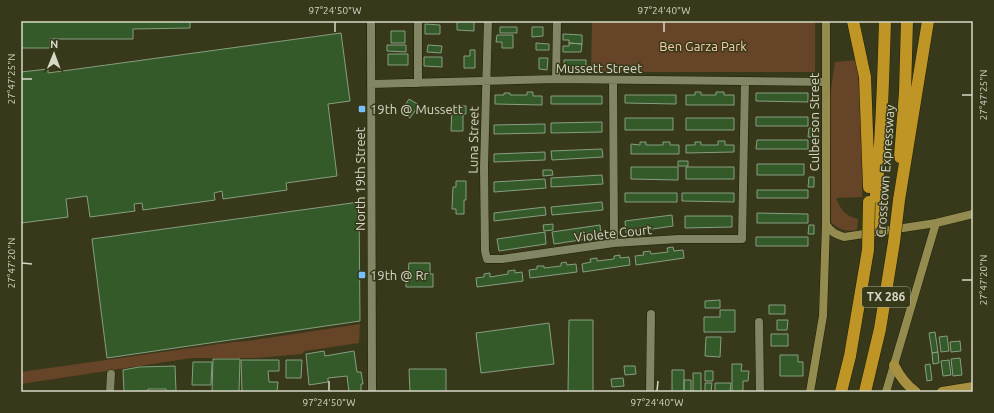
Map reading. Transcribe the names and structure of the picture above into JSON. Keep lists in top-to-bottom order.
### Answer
{
  "streets": {
    "highway": ["Crosstown Expressway", "TX 286"],
    "main road": ["Culberson Street"],
    "street": [
      "Mussett Street",
      "Luna Street",
      "North 19th Street",
      "Violete Court"
    ]
  },
  "crossings": [
    ["Mussett Street", "Culberson Street"],
    ["Mussett Street", "Luna Street"],
    ["Mussett Street", "North 19th Street"],
    ["Mussett Street", "Violete Court"],
    ["Luna Street", "Violete Court"]
  ],
  "parks": ["Ben Garza Park"],
  "places": {
    "transit": ["19th @ Mussett", "19th @ Rr"]
  },
  "north": "top",
  "coordinates": [
    "97°24'50\"W",
    "97°24'40\"W",
    "27°47'25\"N",
    "27°47'20\"N"
  ]
}
